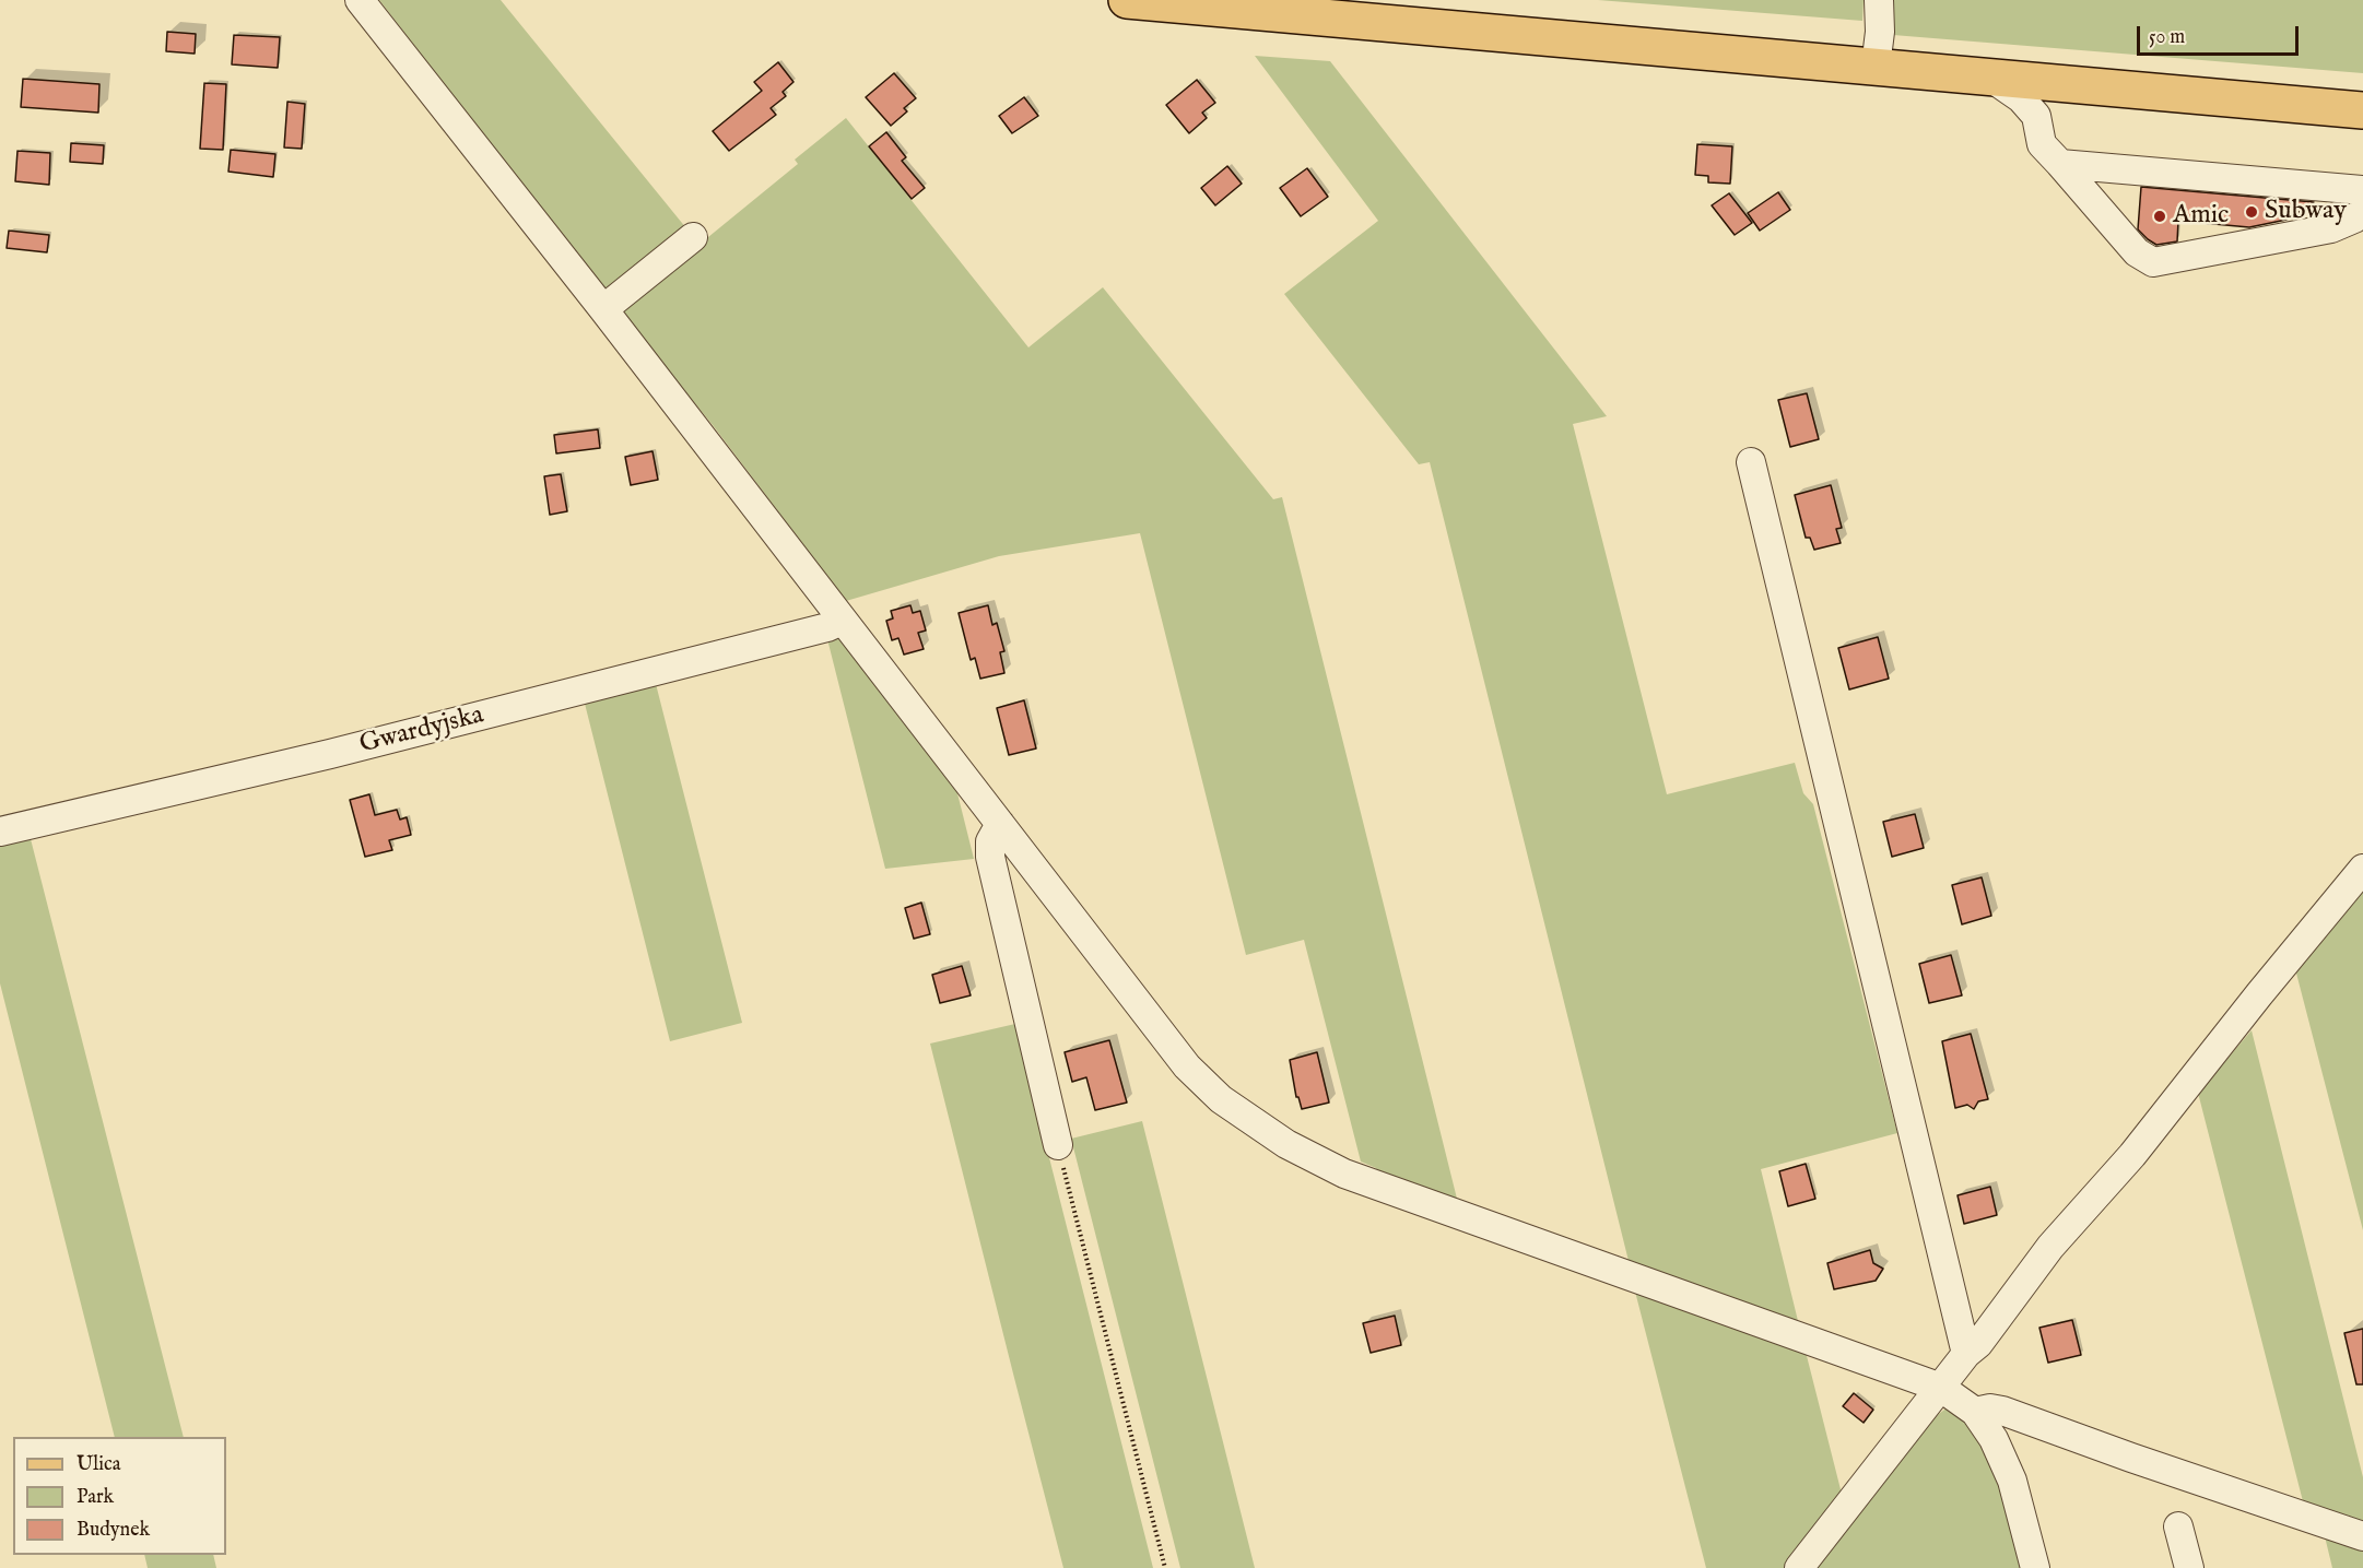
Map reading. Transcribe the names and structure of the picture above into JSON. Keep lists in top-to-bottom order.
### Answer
{
  "streets": {
    "street": ["Gwardyjska"]
  },
  "places": ["Subway", "Amic"],
  "legend": ["Ulica", "Park", "Budynek"],
  "scale_bar": "50 m"
}
